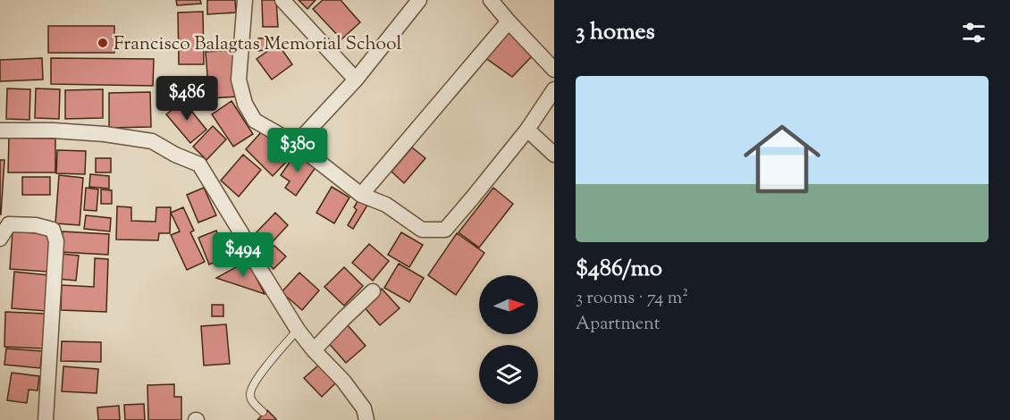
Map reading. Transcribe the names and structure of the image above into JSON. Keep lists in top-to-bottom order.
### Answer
{
  "places": ["Francisco Balagtas Memorial School"],
  "north": "right",
  "page": {
    "heading": "3 homes",
    "list": [
      {
        "name": "$486/mo",
        "note": "3 rooms · 74 m² · Apartment"
      }
    ],
    "price": ["$486", "$380", "$494"]
  }
}
